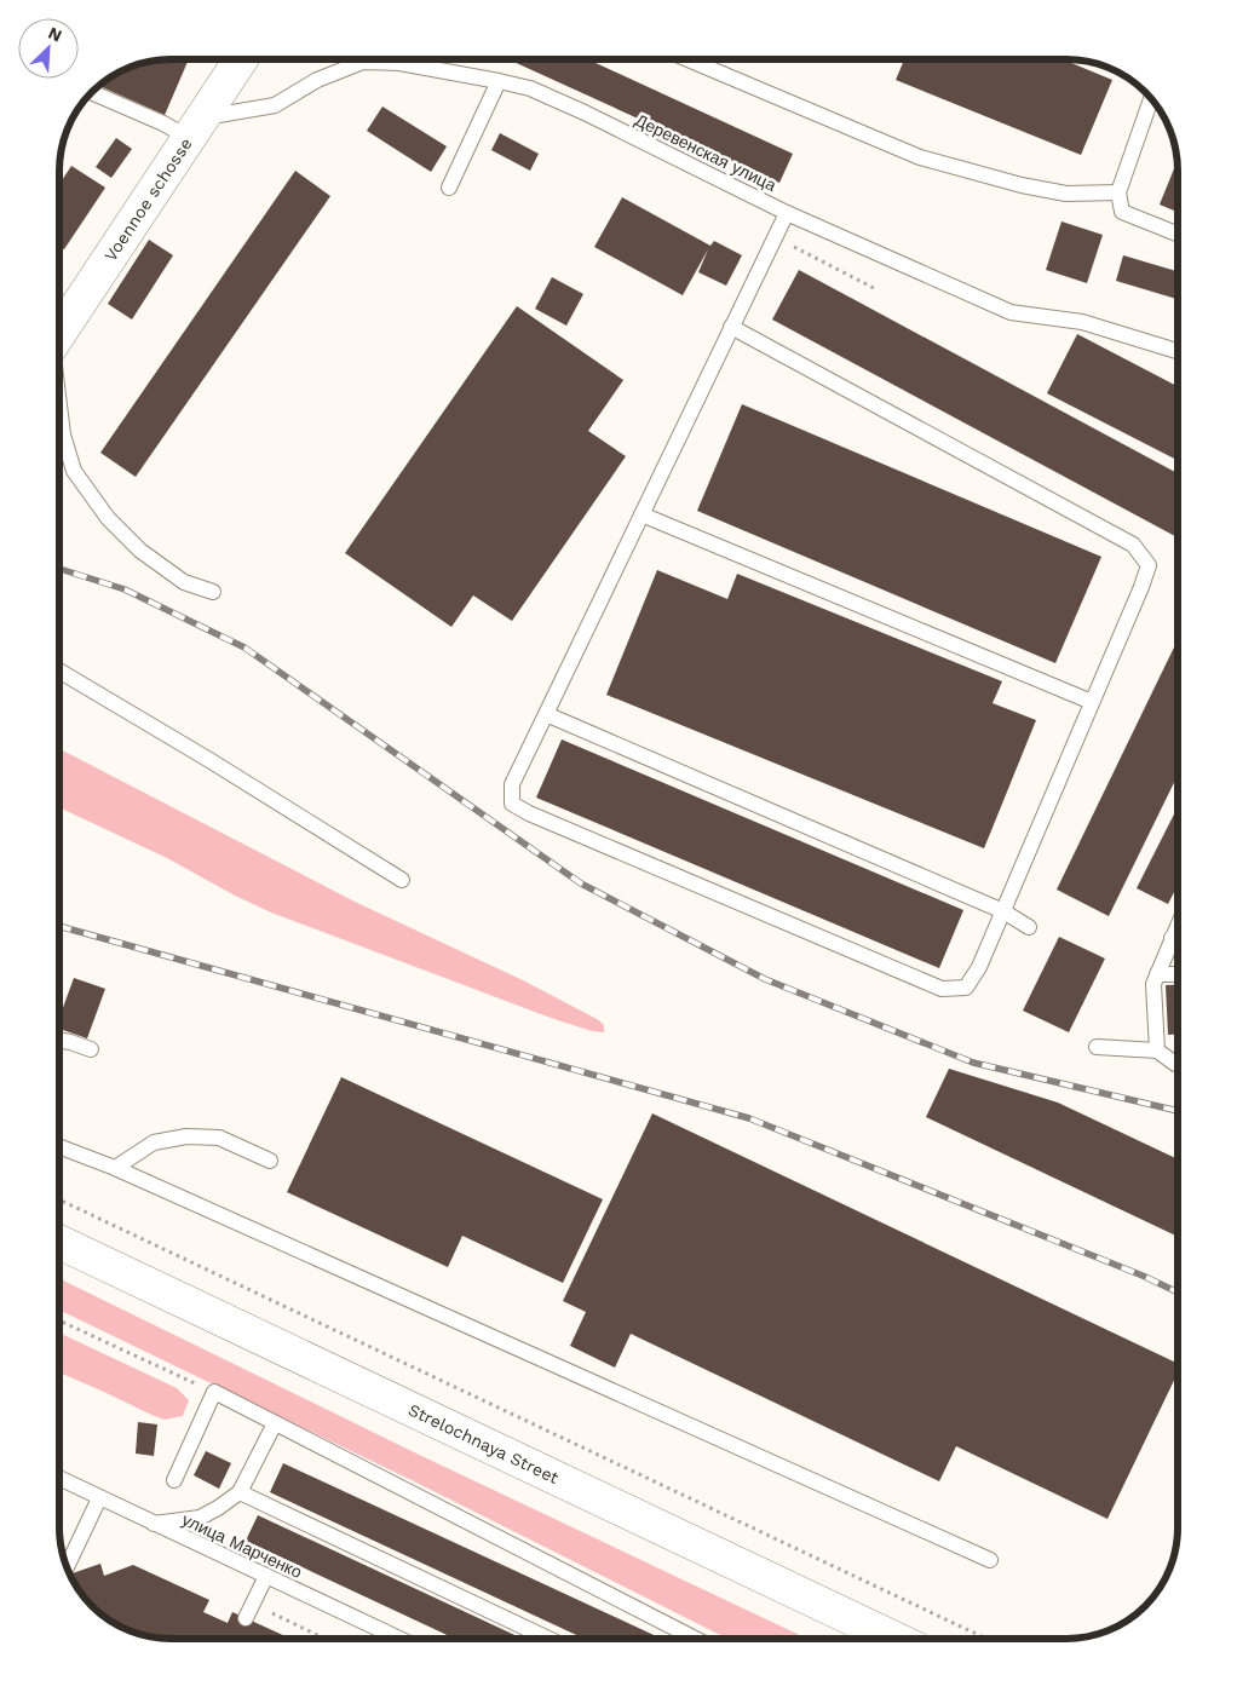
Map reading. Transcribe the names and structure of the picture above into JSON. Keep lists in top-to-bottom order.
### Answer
{
  "streets": {
    "main road": ["Voennoe schosse", "Strelochnaya Street"],
    "lane": ["Деревенская улица", "улица Марченко"]
  },
  "crossings": [
    ["Деревенская улица", "Voennoe schosse"]
  ],
  "north": "top right"
}
